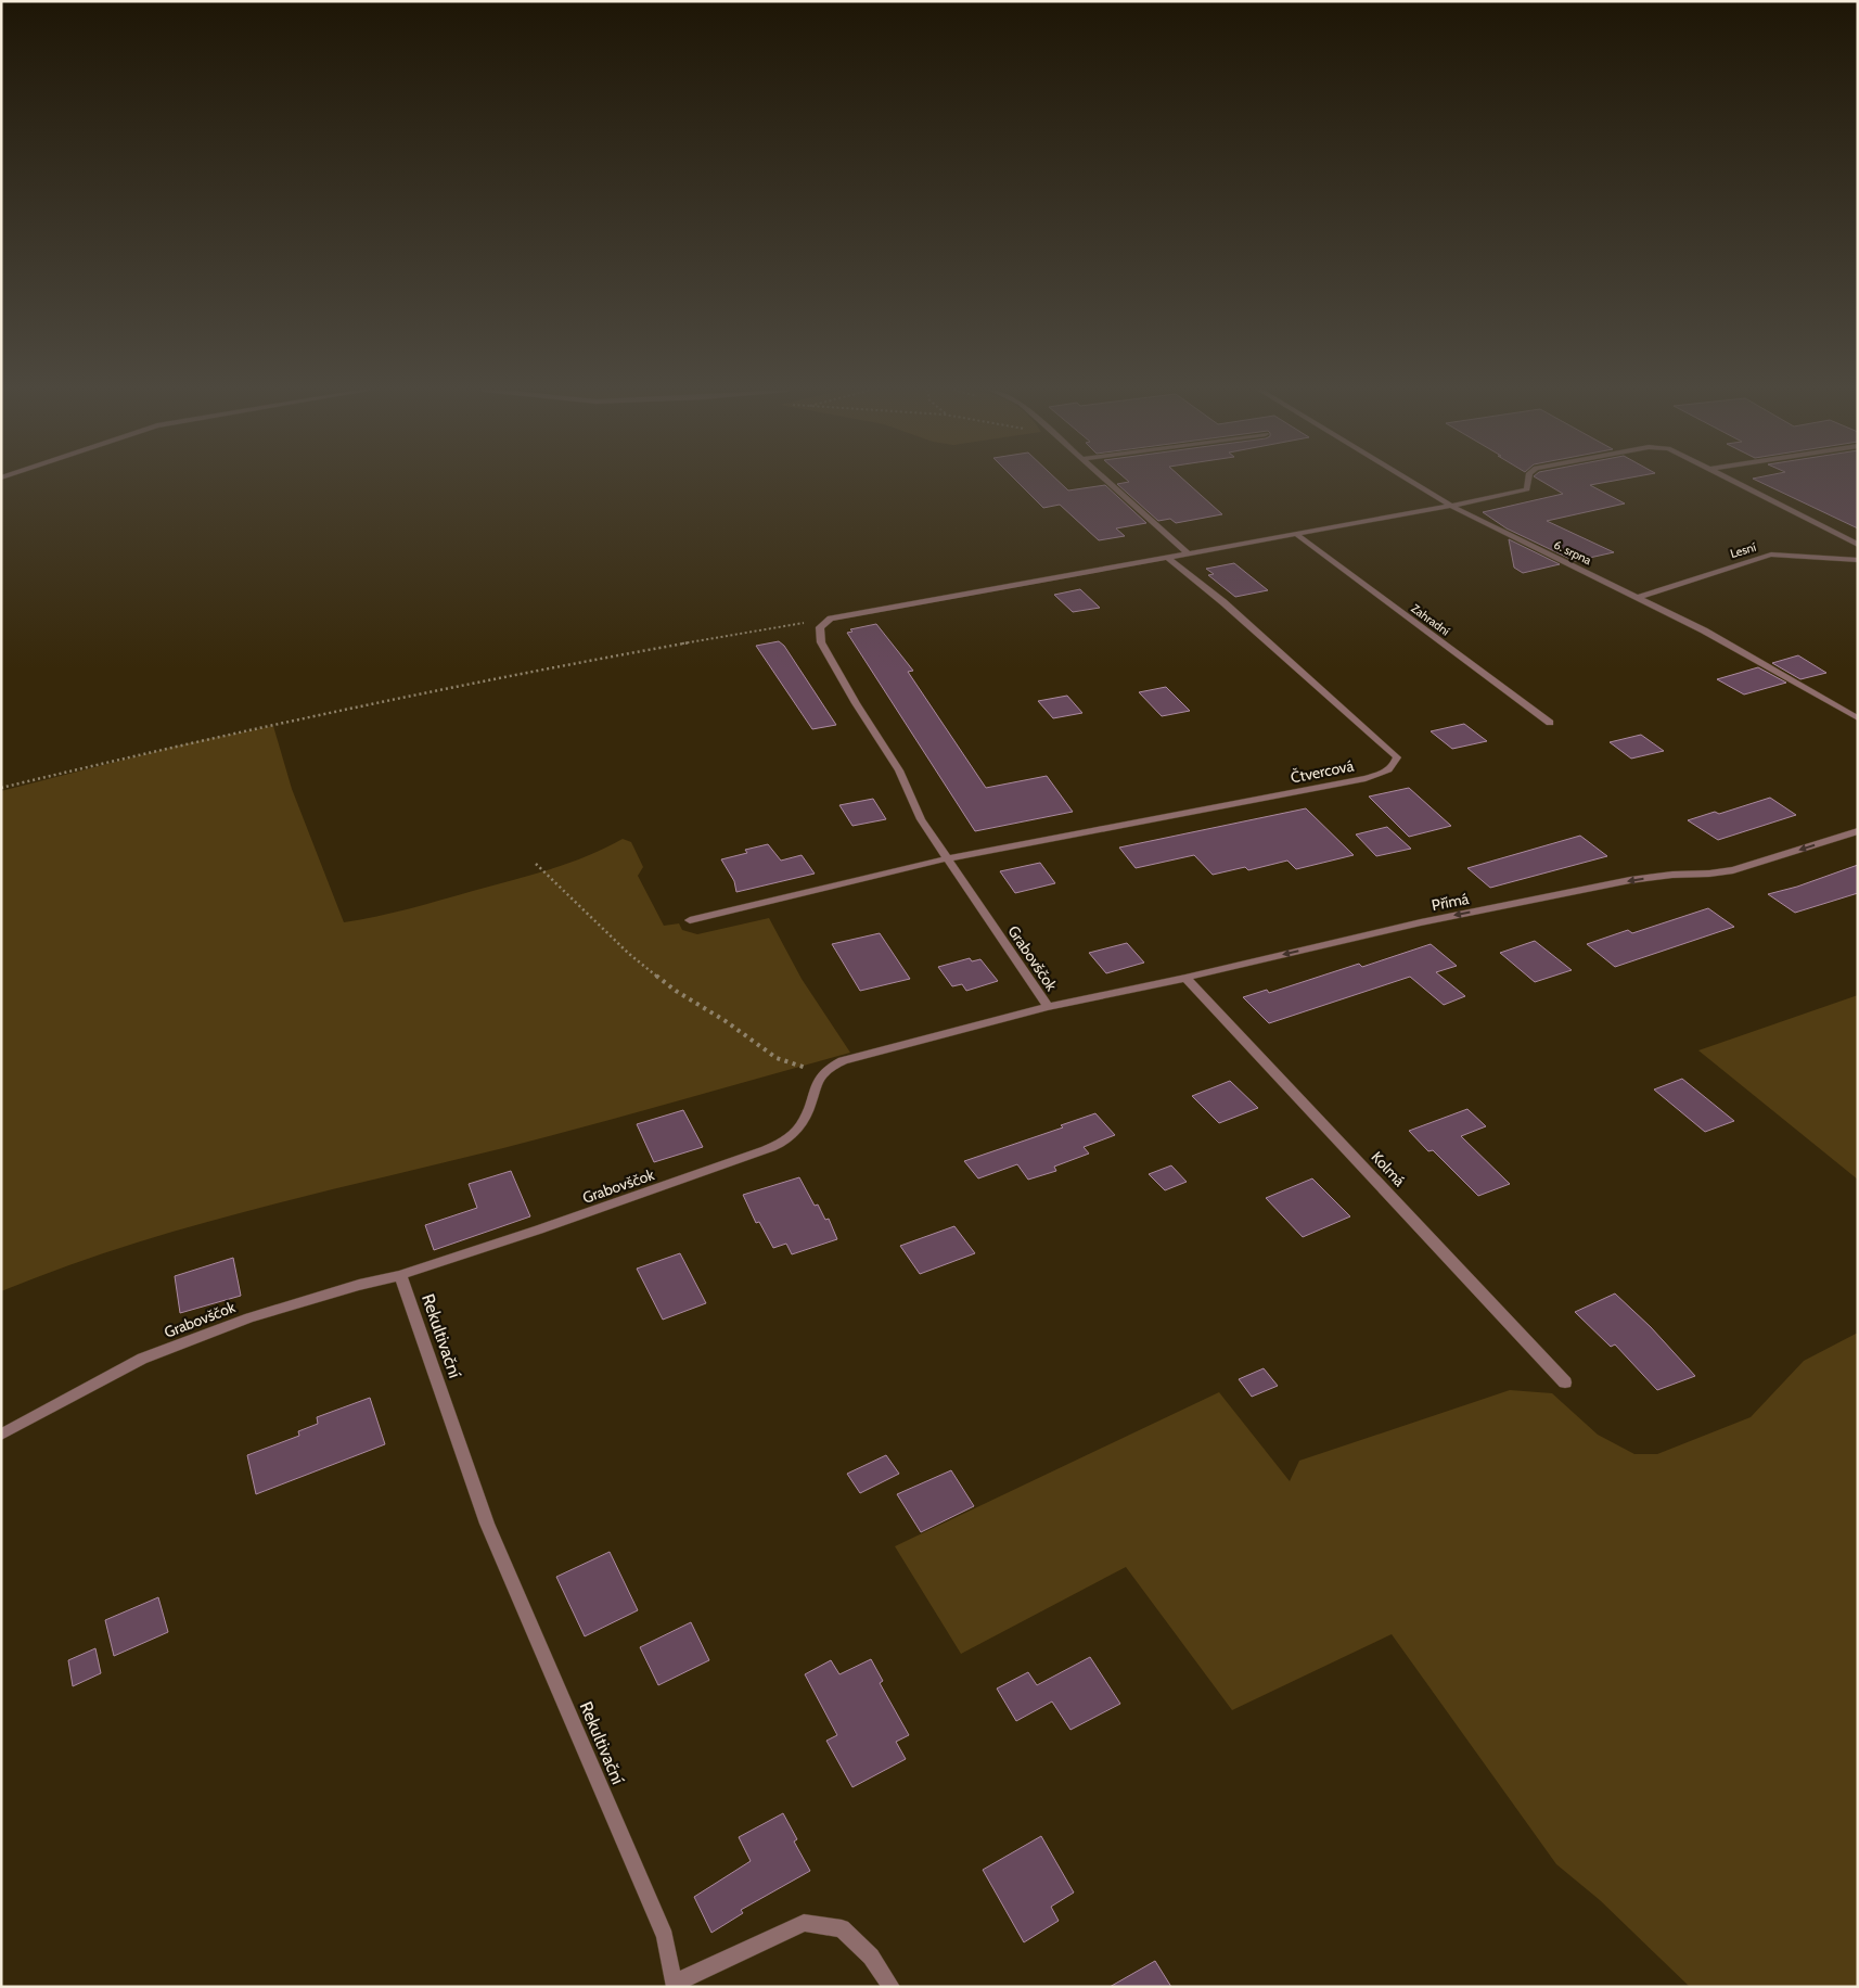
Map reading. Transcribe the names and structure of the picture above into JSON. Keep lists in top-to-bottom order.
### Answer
{
  "streets": {
    "street": [
      "Lesní",
      "6. srpna",
      "Zahradní",
      "Čtvercová",
      "Přímá",
      "Grabovščok",
      "Kolmá",
      "Rekultivační"
    ]
  },
  "crossings": [
    ["Lesní", "6. srpna"],
    ["Čtvercová", "Grabovščok"],
    ["Přímá", "Grabovščok"],
    ["Přímá", "Kolmá"],
    ["Grabovščok", "Rekultivační"]
  ],
  "one_way": ["Přímá"]
}
